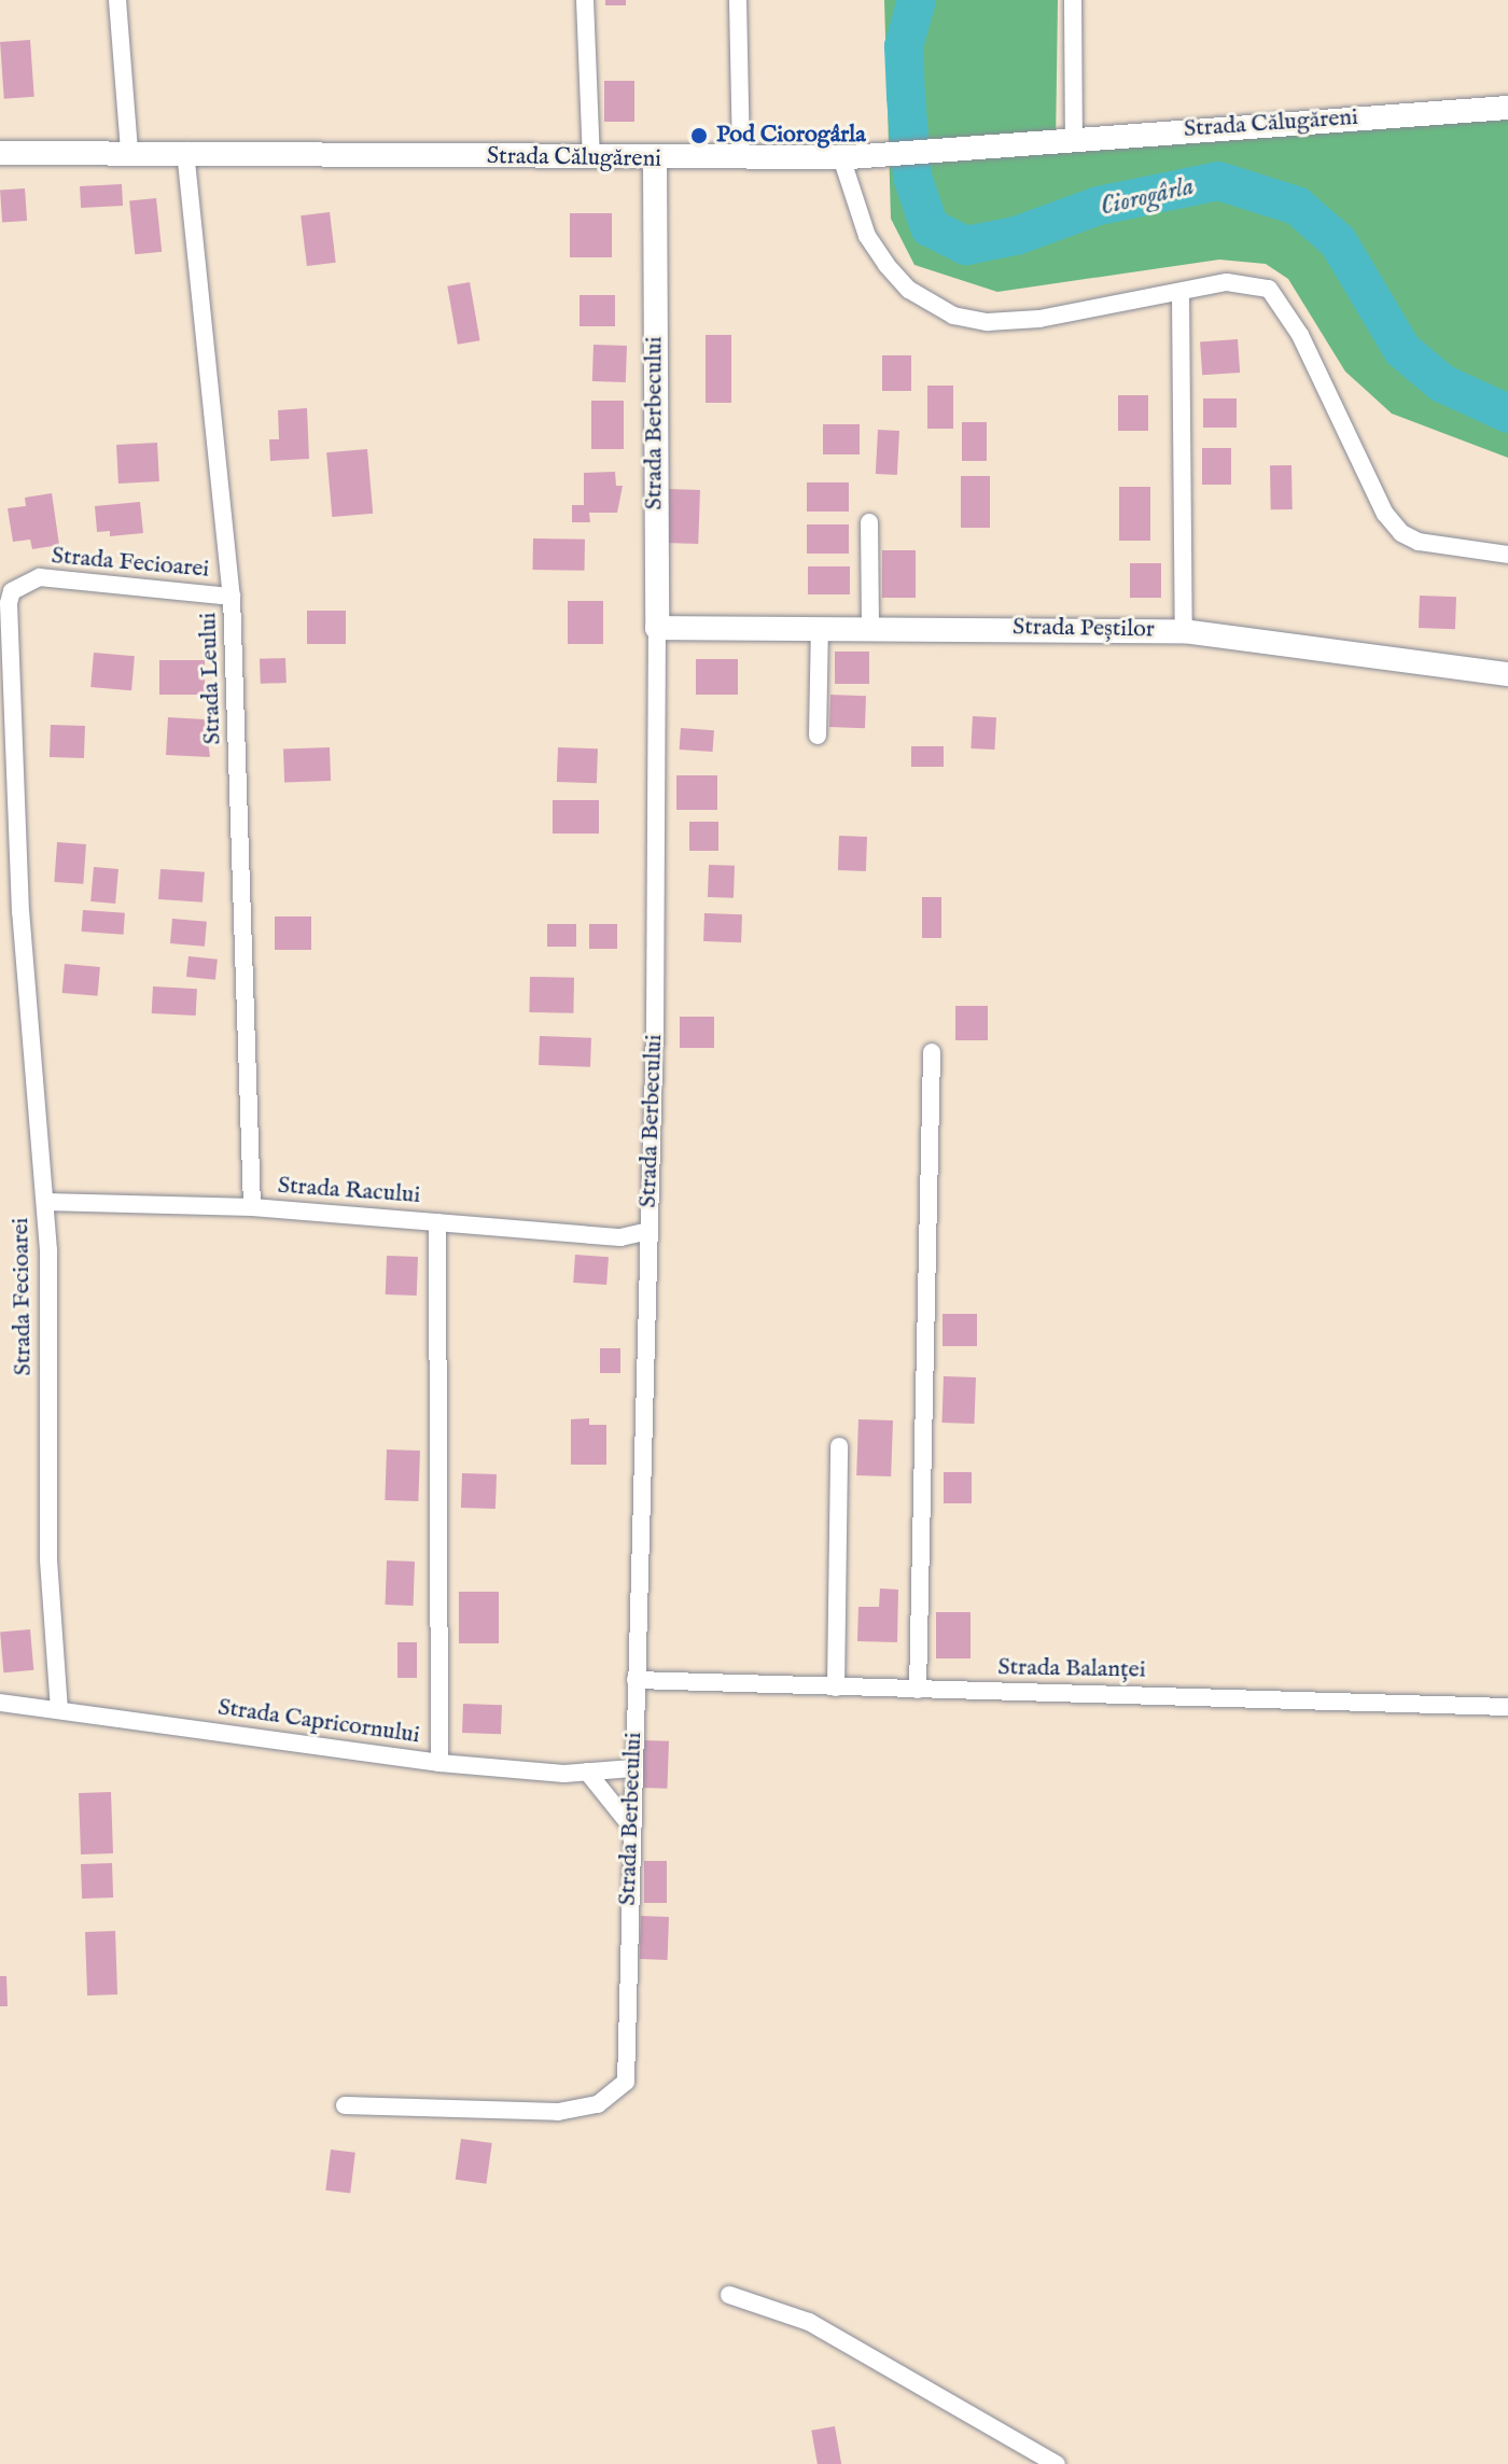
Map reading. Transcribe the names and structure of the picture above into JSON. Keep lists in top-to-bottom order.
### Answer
{
  "streets": {
    "street": [
      "Strada Călugăreni",
      "Strada Berbecului",
      "Strada Fecioarei",
      "Strada Peștilor",
      "Strada Leului",
      "Strada Racului",
      "Strada Balanței",
      "Strada Capricornului"
    ]
  },
  "crossings": [
    ["Strada Călugăreni", "Strada Berbecului"],
    ["Strada Călugăreni", "Strada Leului"],
    ["Strada Berbecului", "Strada Peștilor"],
    ["Strada Berbecului", "Strada Racului"],
    ["Strada Berbecului", "Strada Balanței"],
    ["Strada Berbecului", "Strada Capricornului"],
    ["Strada Fecioarei", "Strada Leului"],
    ["Strada Fecioarei", "Strada Racului"],
    ["Strada Fecioarei", "Strada Capricornului"],
    ["Strada Leului", "Strada Racului"]
  ],
  "water": ["Ciorogârla"],
  "places": ["Pod Ciorogârla"]
}
